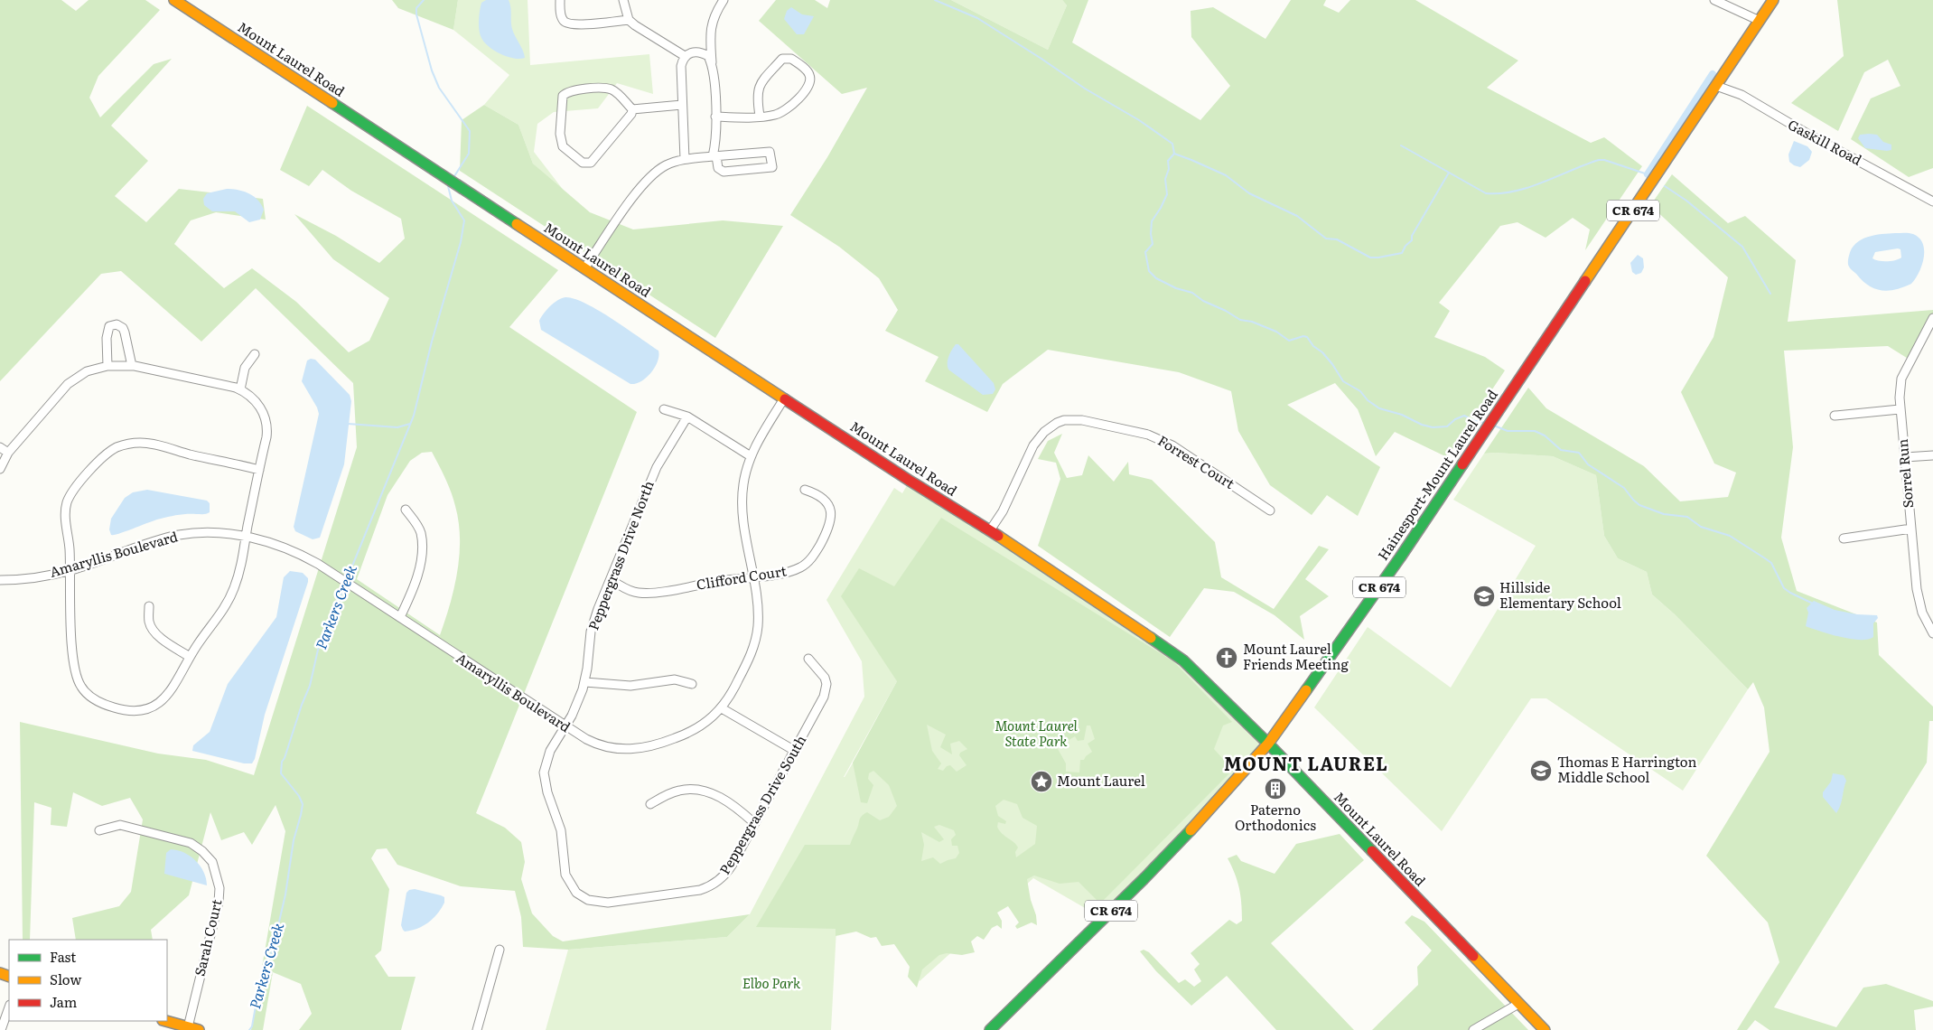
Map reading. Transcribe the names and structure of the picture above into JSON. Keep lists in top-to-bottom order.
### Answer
{
  "streets": {
    "main road": ["Mount Laurel Road", "CR 674", "Hainesport-Mount Laurel Road"],
    "street": [
      "Gaskill Road",
      "Forrest Court",
      "Sorrel Run",
      "Amaryllis Boulevard",
      "Peppergrass Drive North",
      "Clifford Court",
      "Peppergrass Drive South",
      "Sarah Court"
    ]
  },
  "crossings": [
    ["Mount Laurel Road", "Forrest Court"],
    ["Mount Laurel Road", "Hainesport-Mount Laurel Road"],
    ["Mount Laurel Road", "Amaryllis Boulevard"],
    ["Gaskill Road", "Hainesport-Mount Laurel Road"],
    ["Amaryllis Boulevard", "Peppergrass Drive North"],
    ["Amaryllis Boulevard", "Clifford Court"],
    ["Amaryllis Boulevard", "Peppergrass Drive South"],
    ["Peppergrass Drive North", "Clifford Court"],
    ["Peppergrass Drive North", "Peppergrass Drive South"]
  ],
  "districts": ["MOUNT LAUREL"],
  "water": ["Parkers Creek"],
  "parks": ["Mount Laurel State Park", "Elbo Park"],
  "places": {
    "school or university": ["Hillside Elementary School", "Thomas E Harrington Middle School"],
    "church": ["Mount Laurel Friends Meeting"],
    "place": ["Mount Laurel"],
    "building": ["Paterno Orthodonics"]
  },
  "legend": ["Fast", "Slow", "Jam"]
}
